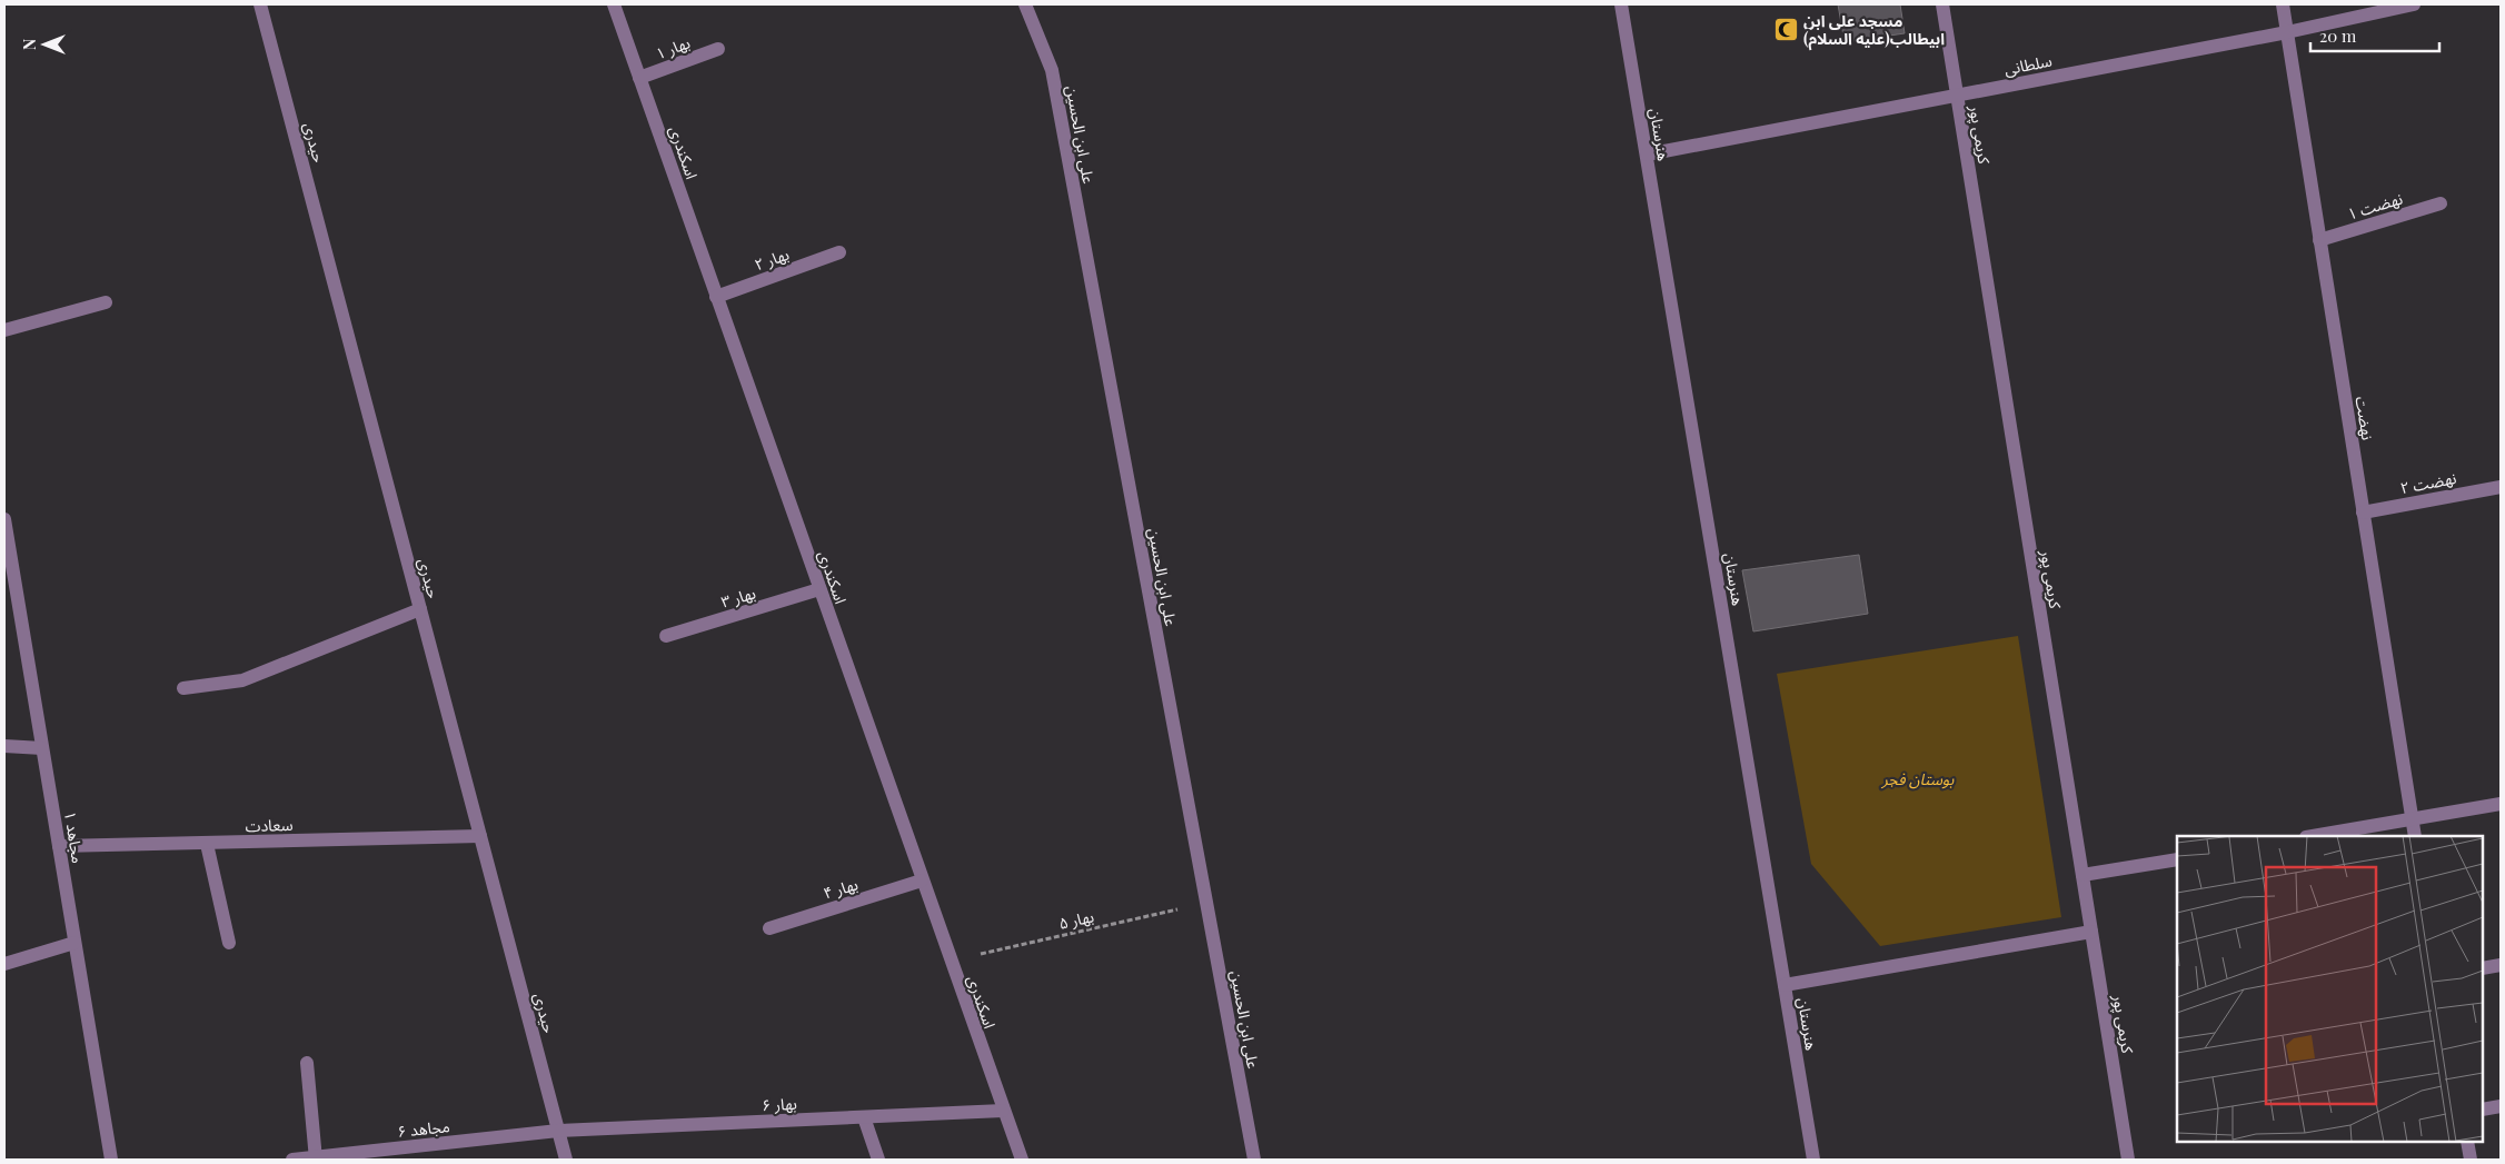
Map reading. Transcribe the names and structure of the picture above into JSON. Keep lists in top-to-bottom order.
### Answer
{
  "streets": {
    "street": [
      "بهار ۱",
      "سلطانی",
      "علی ابن الحسین",
      "هنرستان",
      "کریمی پور",
      "حیدری",
      "اسکندری",
      "نهضت ۱",
      "بهار ۲",
      "نهضت",
      "نهضت ۲",
      "بهار ۳",
      "سعادت",
      "مجاهد ۱",
      "بهار ۴",
      "بهار ۶",
      "مجاهد ۶"
    ],
    "path": ["بهار ۵"]
  },
  "crossings": [
    ["بهار ۱", "اسکندری"],
    ["سلطانی", "هنرستان"],
    ["سلطانی", "کریمی پور"],
    ["سلطانی", "نهضت"],
    ["علی ابن الحسین", "بهار ۵"],
    ["حیدری", "سعادت"],
    ["حیدری", "بهار ۶"],
    ["حیدری", "مجاهد ۶"],
    ["اسکندری", "بهار ۲"],
    ["اسکندری", "بهار ۳"],
    ["اسکندری", "بهار ۴"],
    ["اسکندری", "بهار ۵"],
    ["اسکندری", "بهار ۶"],
    ["نهضت ۱", "نهضت"],
    ["نهضت", "نهضت ۲"],
    ["سعادت", "مجاهد ۱"],
    ["بهار ۶", "مجاهد ۶"]
  ],
  "parks": ["بوستان فجر"],
  "places": {
    "mosque": ["مسجد علی ابن ابیطالب(علیه السلام)"]
  },
  "scale_bar": "20 m",
  "north": "left"
}
